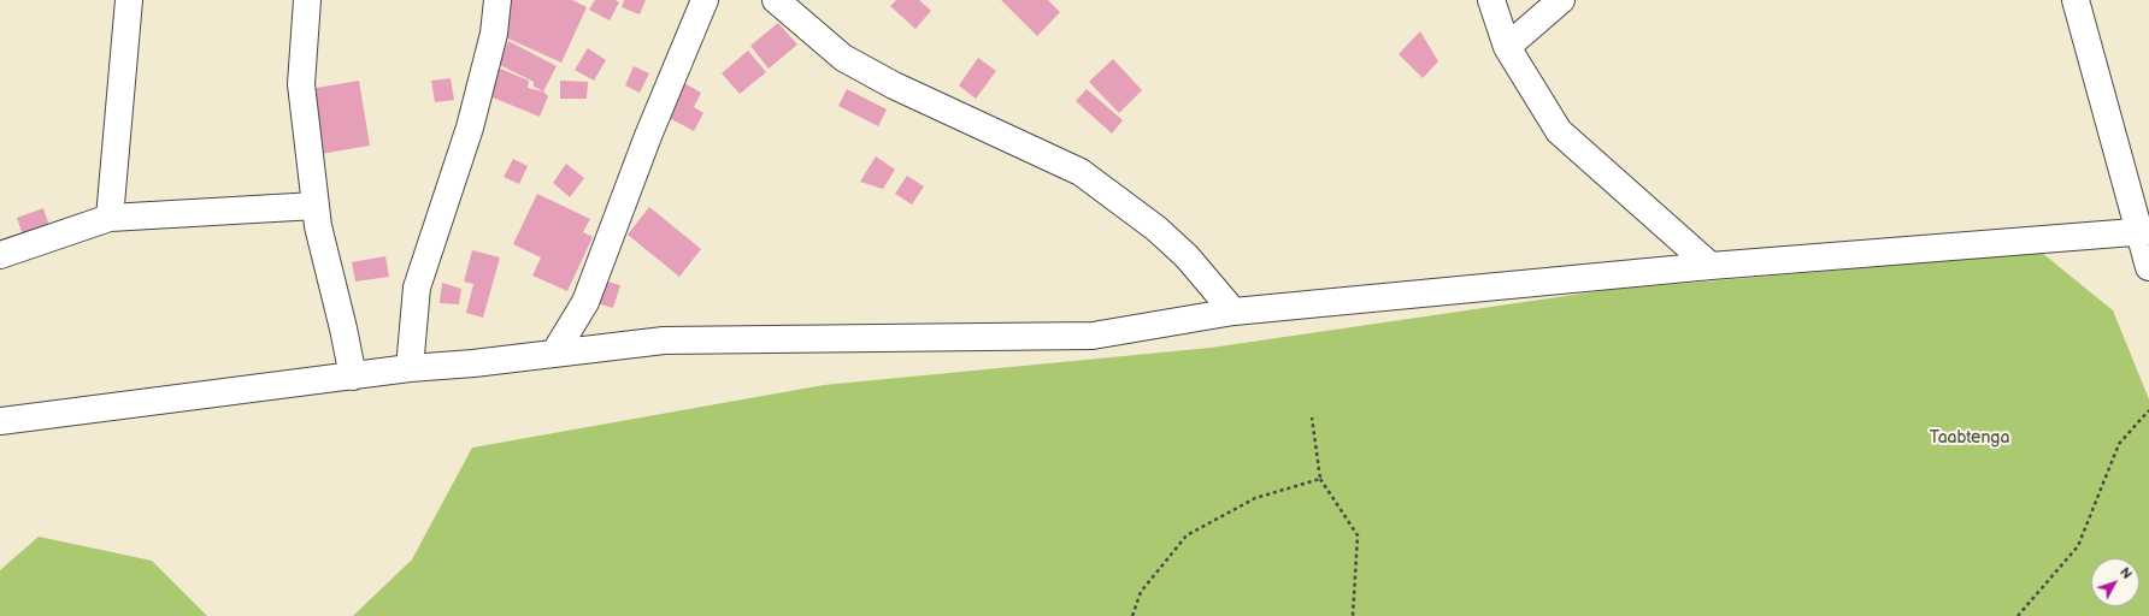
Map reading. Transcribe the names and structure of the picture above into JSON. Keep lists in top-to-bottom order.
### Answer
{
  "parks": ["Taabtenga"],
  "north": "top right"
}
